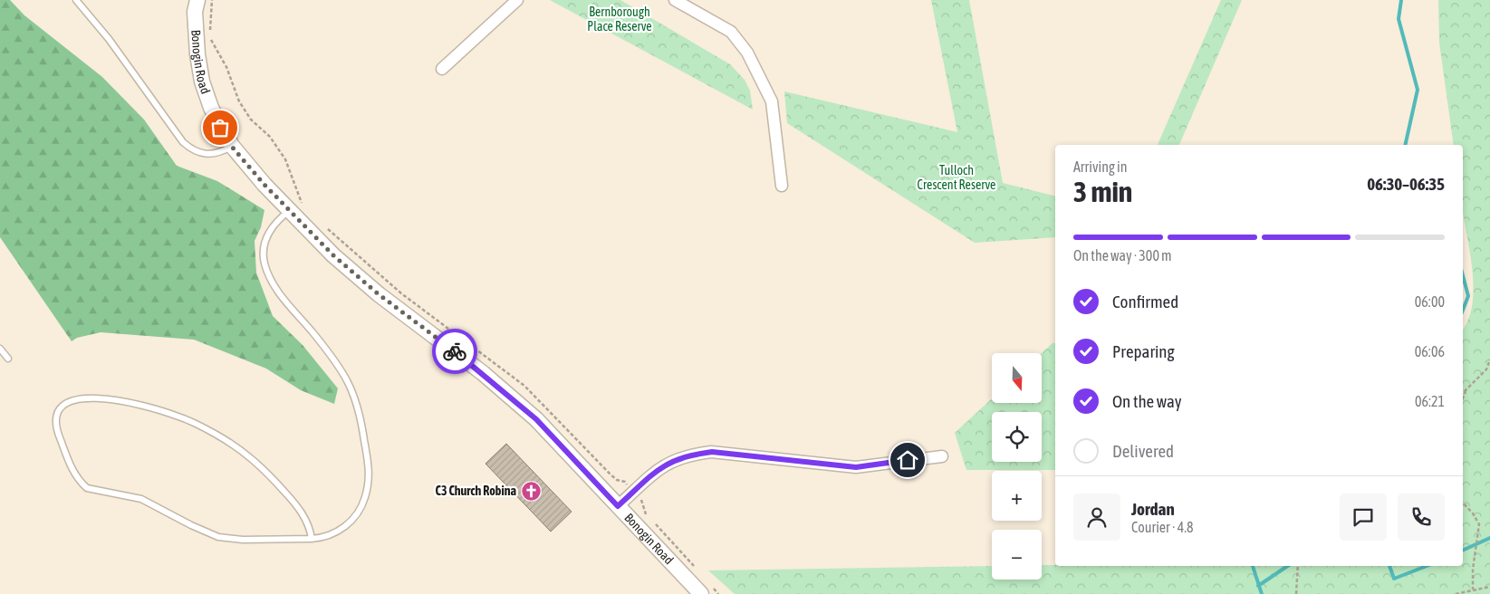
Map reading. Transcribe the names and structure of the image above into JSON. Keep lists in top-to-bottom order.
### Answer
{
  "streets": {
    "street": ["Bonogin Road"]
  },
  "parks": ["Bernborough Place Reserve", "Tulloch Crescent Reserve"],
  "places": {
    "church": ["C3 Church Robina"]
  },
  "north": "bottom",
  "page": {
    "heading": ["3 min", "Arriving in", "06:30–06:35"],
    "panel": ["Jordan", "Courier · 4.8"],
    "bar": "On the way · 300 m",
    "list": [
      ["Confirmed", "06:00"],
      ["Preparing", "06:06"],
      ["On the way", "06:21"],
      "Delivered"
    ],
    "map_buttons": ["+", "−"]
  }
}
